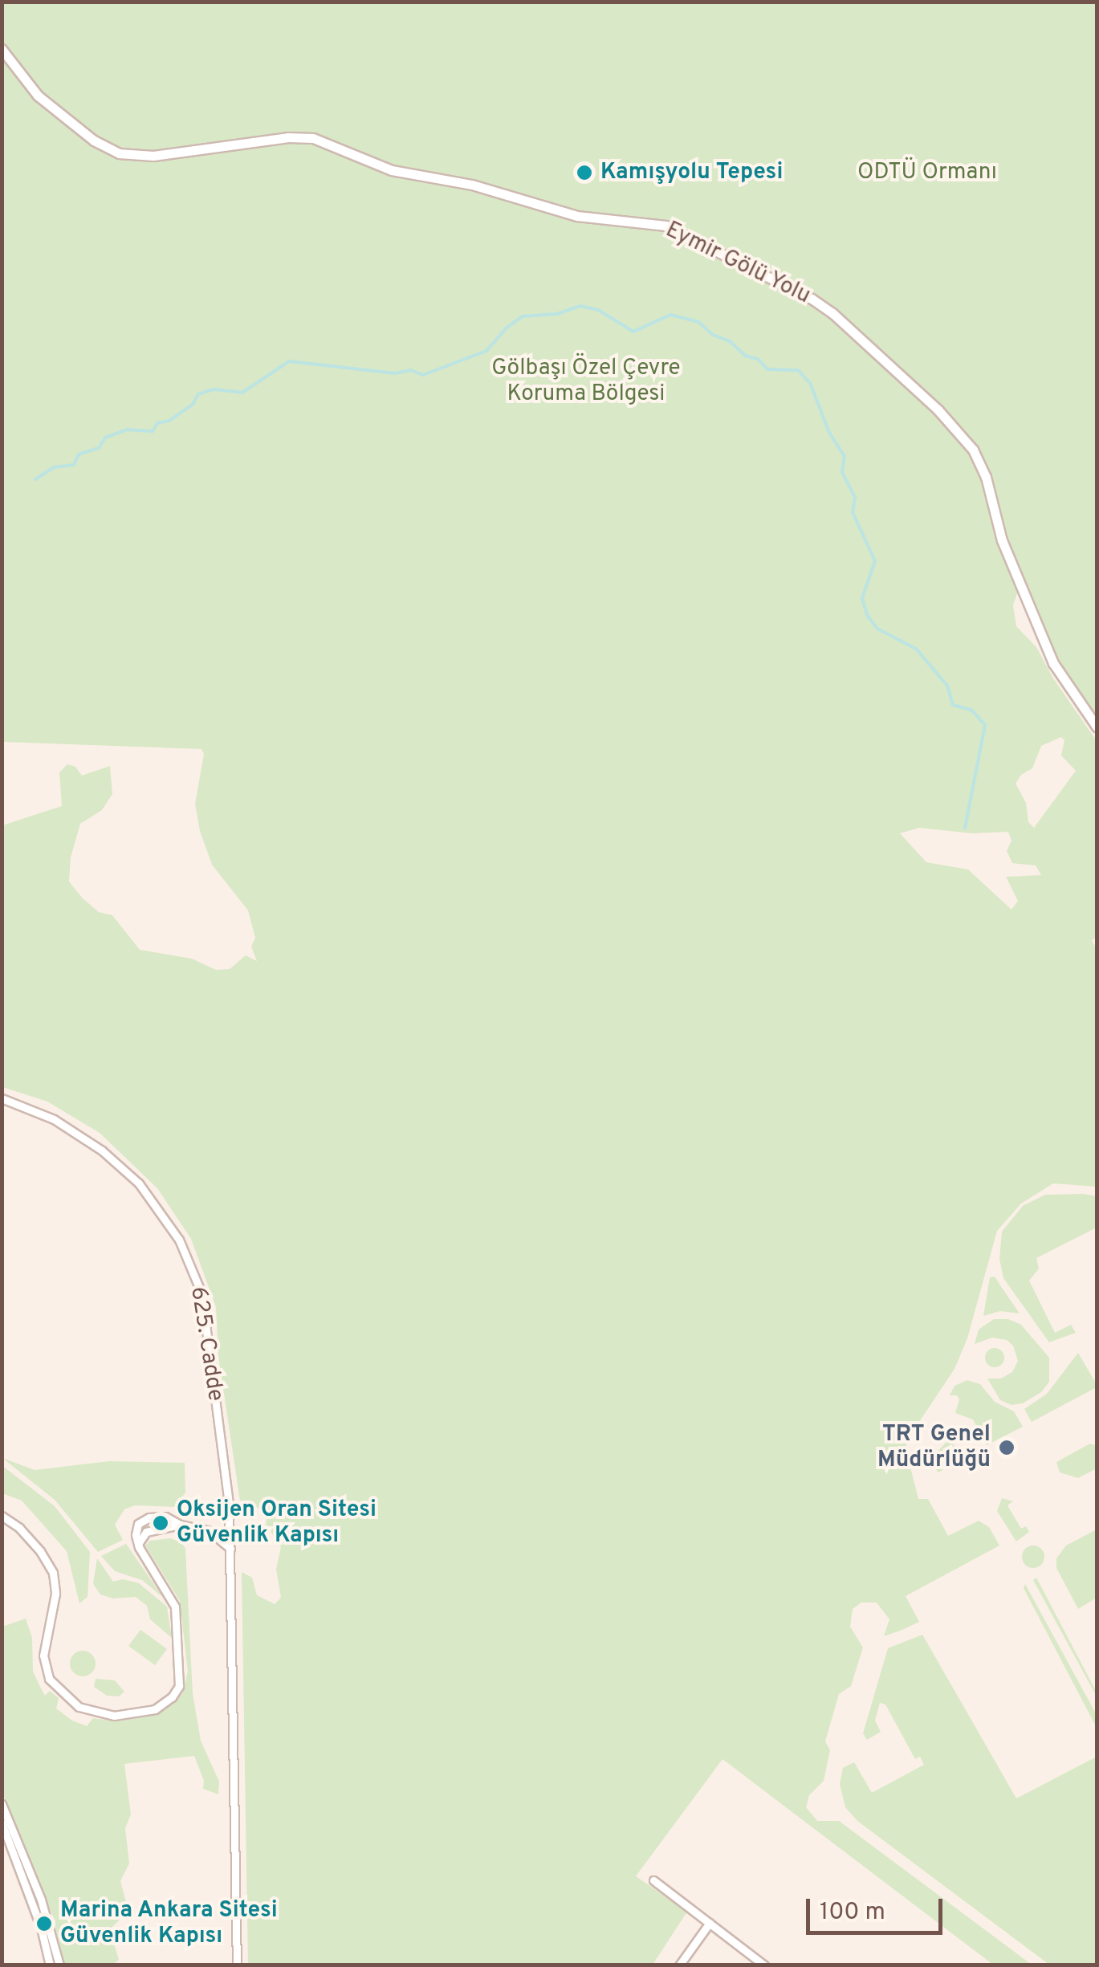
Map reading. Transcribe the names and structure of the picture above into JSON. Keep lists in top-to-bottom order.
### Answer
{
  "streets": {
    "street": ["Eymir Gölü Yolu", "625. Cadde"]
  },
  "parks": ["ODTÜ Ormanı", "Gölbaşı Özel Çevre Koruma Bölgesi"],
  "places": [
    "Kamışyolu Tepesi",
    "TRT Genel Müdürlüğü",
    "Oksijen Oran Sitesi Güvenlik Kapısı",
    "Marina Ankara Sitesi Güvenlik Kapısı"
  ],
  "scale_bar": "100 m"
}
